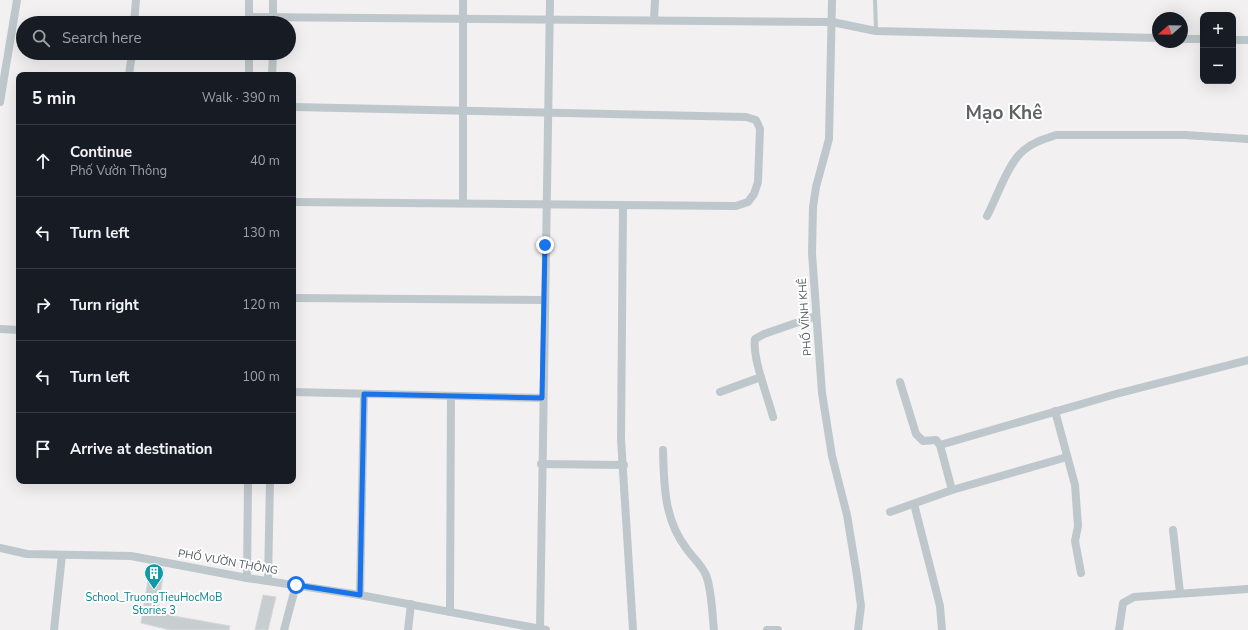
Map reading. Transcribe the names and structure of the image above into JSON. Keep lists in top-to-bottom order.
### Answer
{
  "streets": {
    "street": ["PHỐ VĨNH KHÊ", "PHỐ VƯỜN THÔNG"]
  },
  "districts": ["Mạo Khê"],
  "places": {
    "building": ["School_TruongTieuHocMoB Stories 3"]
  },
  "north": "left",
  "page": {
    "map_buttons": ["+", "−"],
    "search": "Search here",
    "heading": ["5 min", "Walk · 390 m"],
    "list": [
      ["Continue", "Phố Vườn Thông", "40 m"],
      ["Turn left", "130 m"],
      ["Turn right", "120 m"],
      ["Turn left", "100 m"],
      "Arrive at destination"
    ]
  }
}
